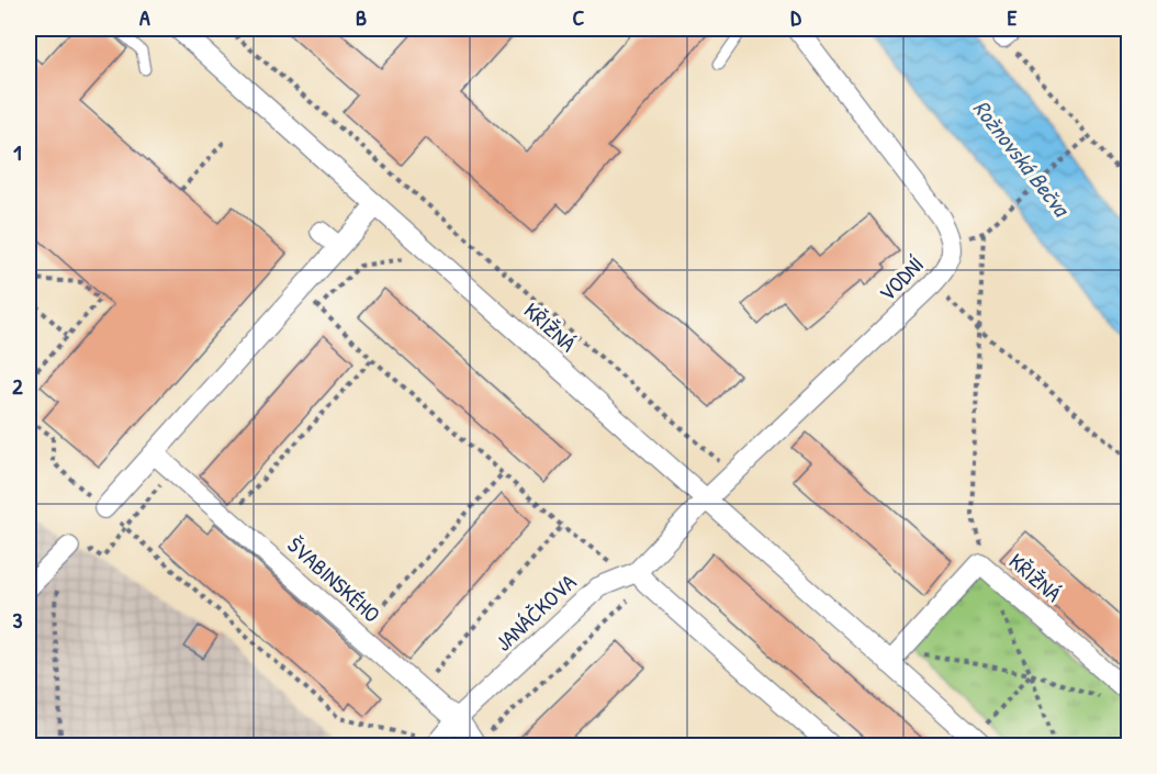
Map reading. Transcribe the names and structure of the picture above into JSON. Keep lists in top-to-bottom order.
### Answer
{
  "streets": {
    "street": [
      "VODNÍ",
      "KŘIŽNÁ",
      "ŠVABINSKÉHO",
      "JANÁČKOVA"
    ]
  },
  "crossings": [
    ["VODNÍ", "KŘIŽNÁ"],
    ["VODNÍ", "JANÁČKOVA"],
    ["KŘIŽNÁ", "JANÁČKOVA"],
    ["ŠVABINSKÉHO", "JANÁČKOVA"]
  ],
  "water": ["Rožnovská Bečva"],
  "grid": {
    "columns": [
      "A",
      "B",
      "C",
      "D",
      "E"
    ],
    "rows": ["1", "2", "3"]
  }
}
